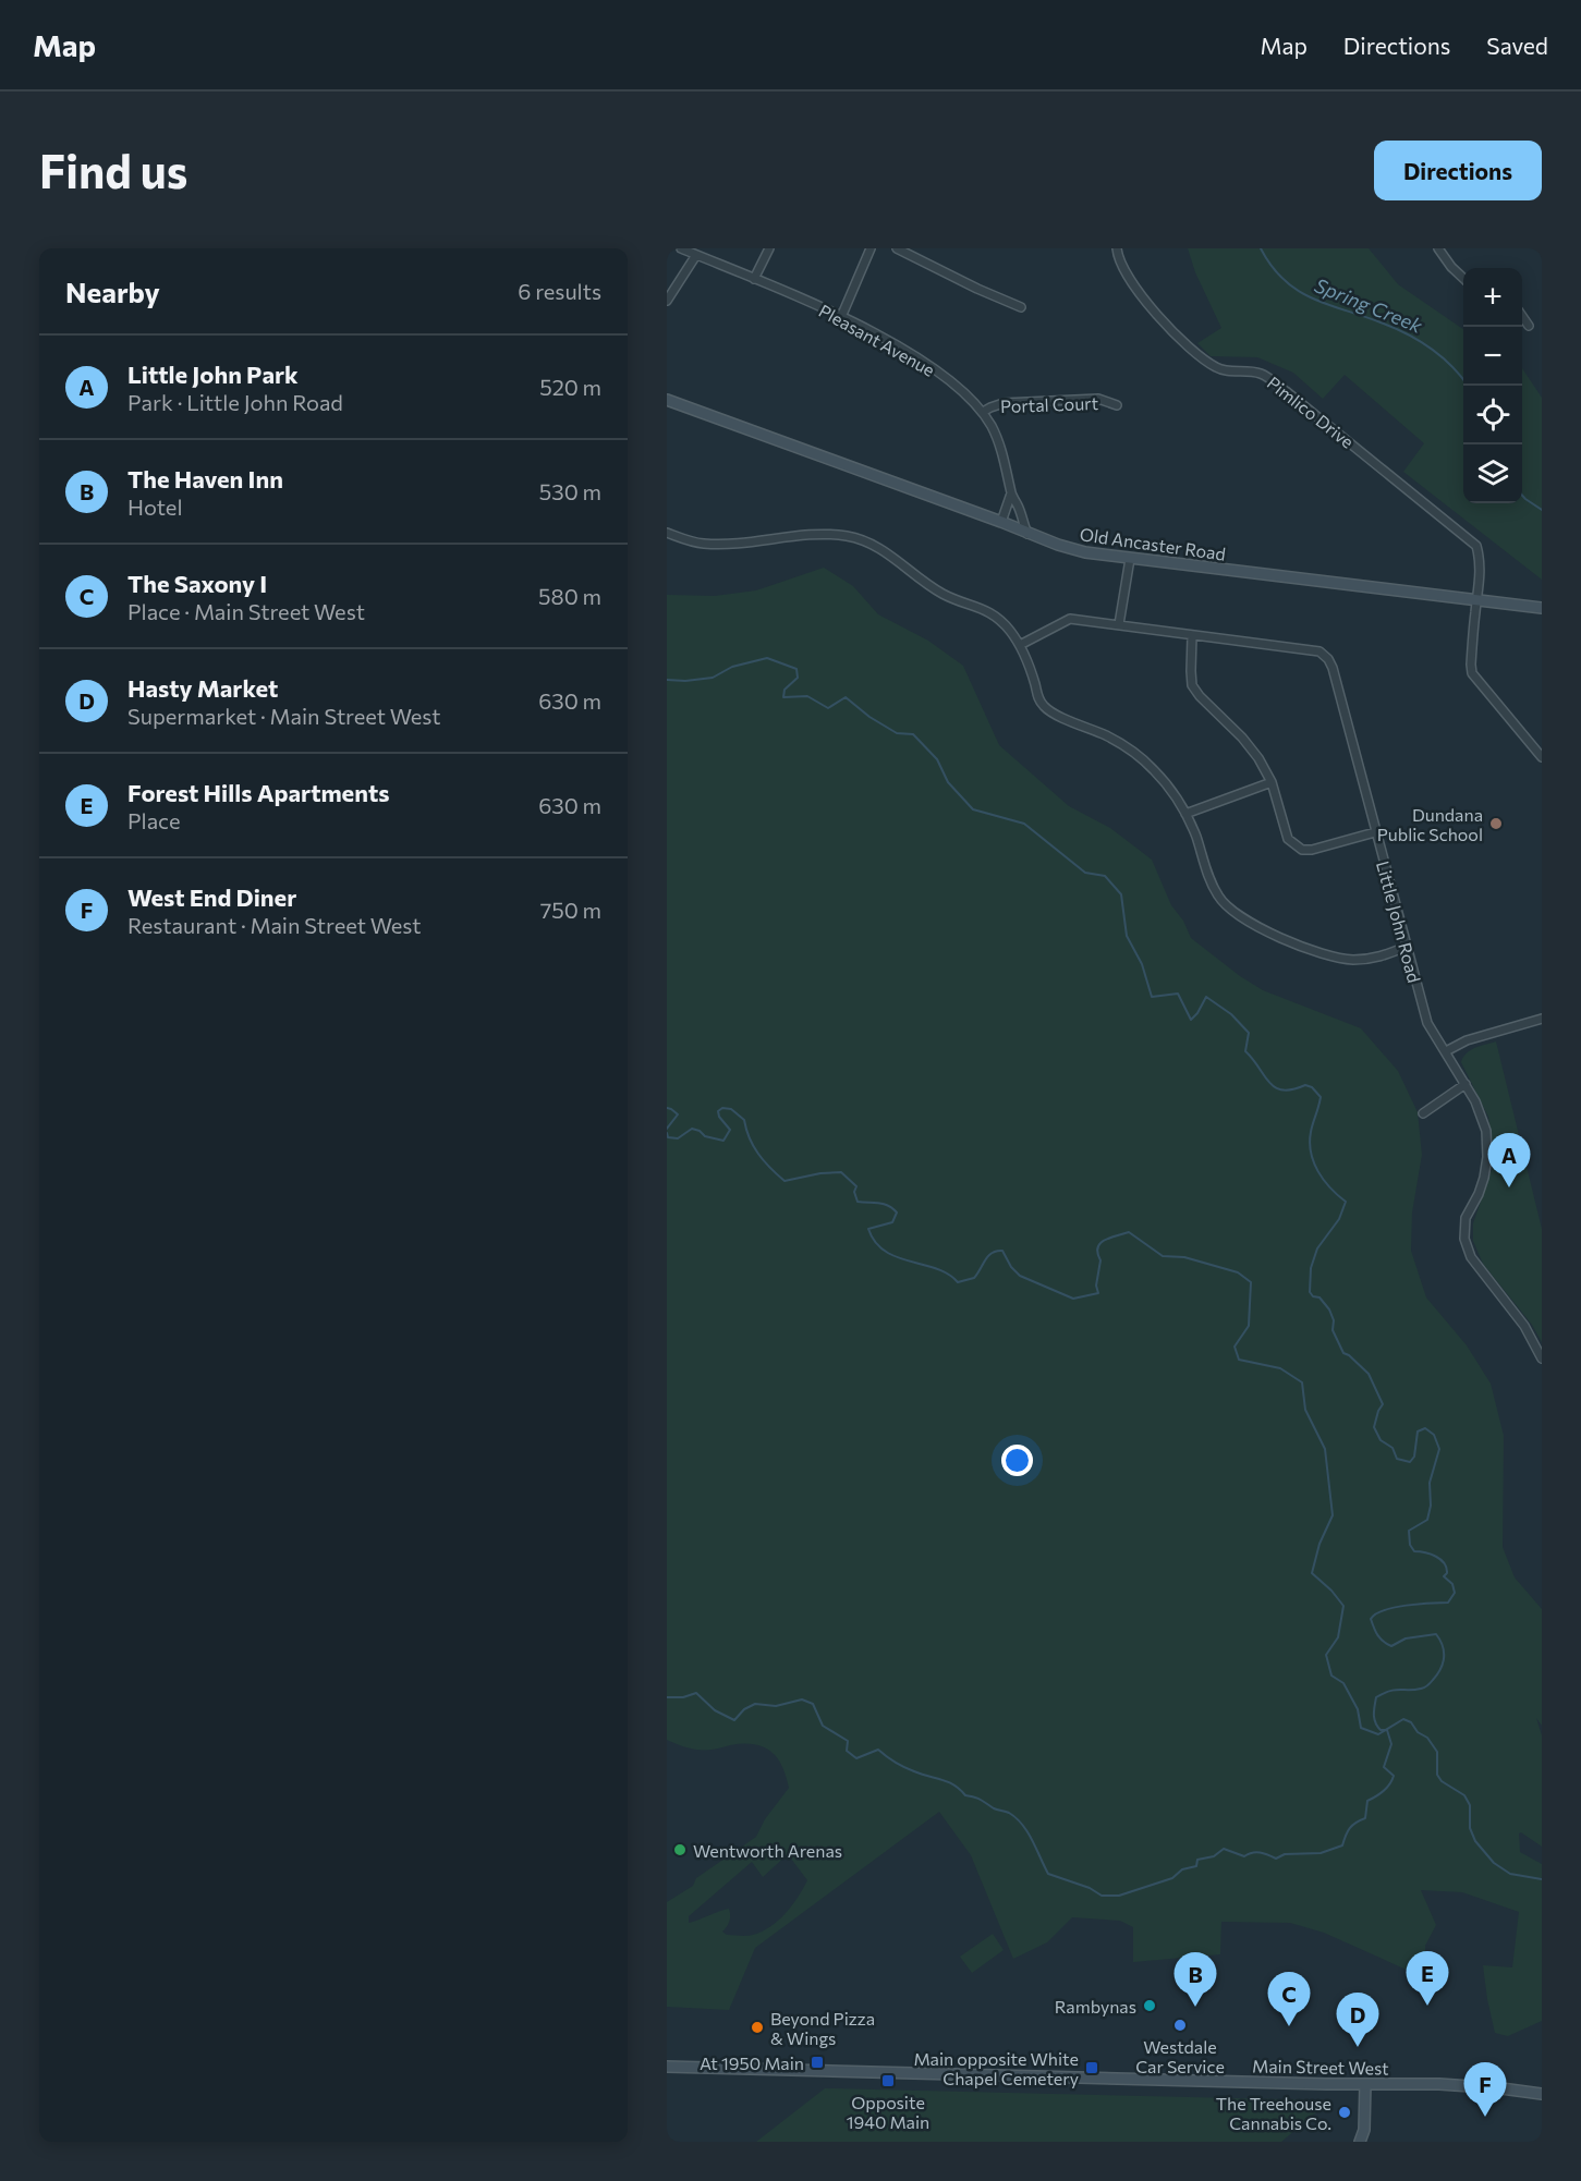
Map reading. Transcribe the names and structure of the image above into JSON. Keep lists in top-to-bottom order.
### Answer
{
  "streets": {
    "street": [
      "Pleasant Avenue",
      "Portal Court",
      "Pimlico Drive",
      "Old Ancaster Road",
      "Little John Road",
      "Main Street West"
    ]
  },
  "crossings": [
    ["Pleasant Avenue", "Portal Court"],
    ["Pleasant Avenue", "Old Ancaster Road"],
    ["Pimlico Drive", "Old Ancaster Road"]
  ],
  "water": ["Spring Creek"],
  "places": {
    "other": [
      "Dundana Public School",
      "Wentworth Arenas",
      "Rambynas",
      "Westdale Car Service",
      "Beyond Pizza & Wings",
      "The Treehouse Cannabis Co."
    ],
    "transit": ["At 1950 Main", "Main opposite White Chapel Cemetery", "Opposite 1940 Main"]
  },
  "page": {
    "header": "Map",
    "nav": ["Map", "Directions", "Saved"],
    "buttons": "Directions",
    "title": "Find us",
    "heading": ["Nearby", "6 results"],
    "map_buttons": ["+", "−"],
    "list": [
      {
        "mark": "A",
        "name": "Little John Park",
        "note": "Park · Little John Road",
        "value": "520 m"
      },
      {
        "mark": "B",
        "name": "The Haven Inn",
        "note": "Hotel",
        "value": "530 m"
      },
      {
        "mark": "C",
        "name": "The Saxony I",
        "note": "Place · Main Street West",
        "value": "580 m"
      },
      {
        "mark": "D",
        "name": "Hasty Market",
        "note": "Supermarket · Main Street West",
        "value": "630 m"
      },
      {
        "mark": "E",
        "name": "Forest Hills Apartments",
        "note": "Place",
        "value": "630 m"
      },
      {
        "mark": "F",
        "name": "West End Diner",
        "note": "Restaurant · Main Street West",
        "value": "750 m"
      }
    ],
    "pins": [
      "A",
      "E",
      "B",
      "C",
      "D",
      "F"
    ]
  }
}
